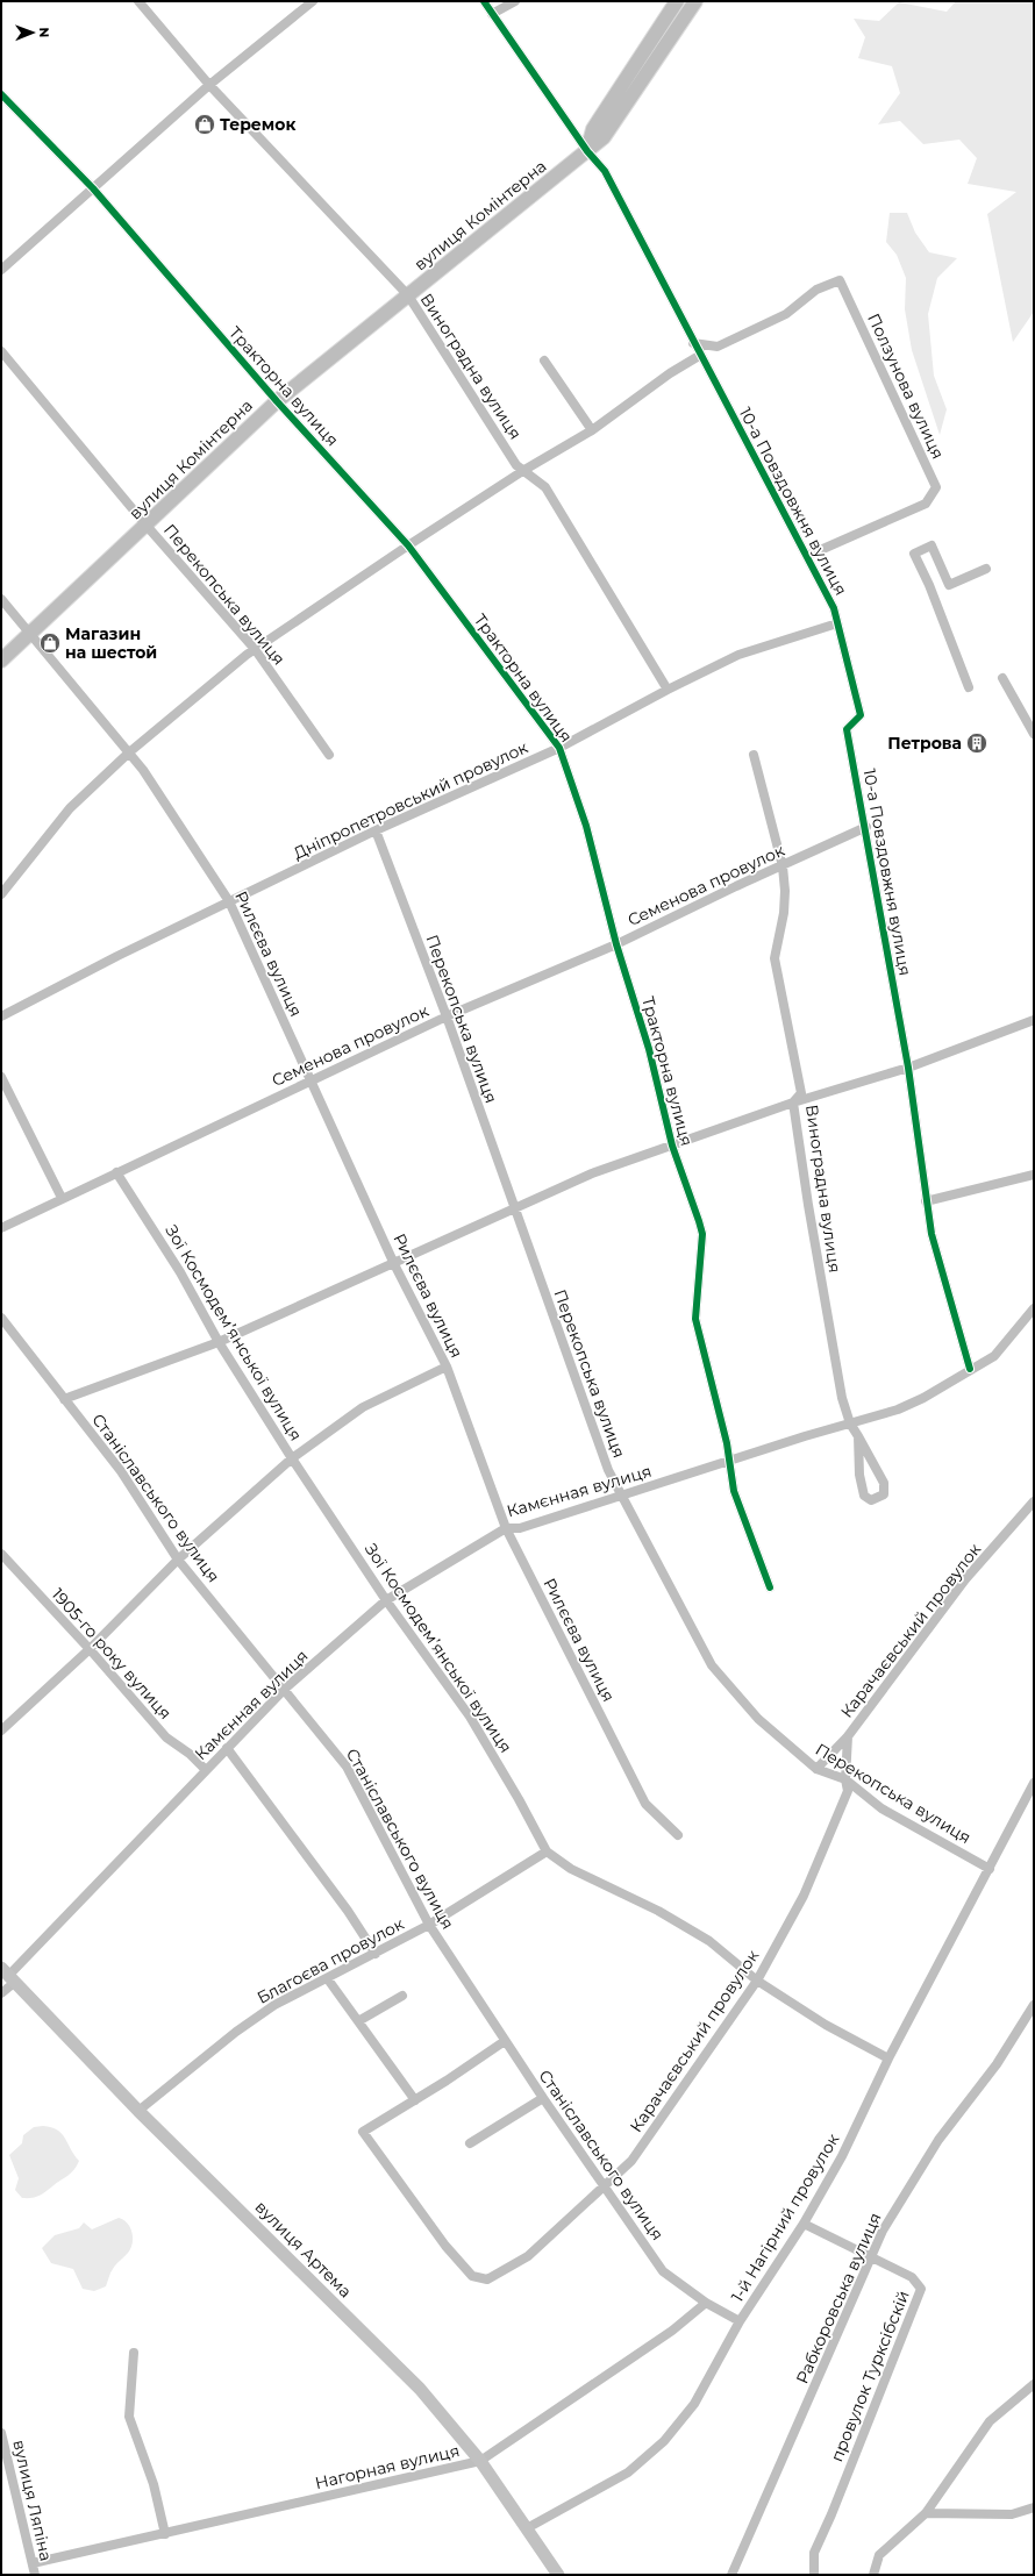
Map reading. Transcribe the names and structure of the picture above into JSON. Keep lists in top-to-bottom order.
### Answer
{
  "streets": {
    "main road": ["вулиця Комінтерна"],
    "street": [
      "Виноградна вулиця",
      "Тракторна вулиця",
      "Ползунова вулиця",
      "10-а Повздовжня вулиця",
      "Перекопська вулиця",
      "Дніпропетровський провулок",
      "Семенова провулок",
      "Рилєєва вулиця",
      "Зої Космодем’янської вулиця",
      "Камєнная вулиця",
      "Станіславського вулиця",
      "Карачаєвський провулок",
      "1905-го року вулиця",
      "Благоєва провулок",
      "1-й Нагірний провулок",
      "вулиця Артема",
      "Рабкоровська вулиця",
      "провулок Турксібскій",
      "Нагорная вулиця",
      "вулиця Ляпіна"
    ]
  },
  "crossings": [
    ["вулиця Комінтерна", "Виноградна вулиця"],
    ["вулиця Комінтерна", "Тракторна вулиця"],
    ["вулиця Комінтерна", "10-а Повздовжня вулиця"],
    ["вулиця Комінтерна", "Перекопська вулиця"],
    ["вулиця Комінтерна", "Рилєєва вулиця"],
    ["Виноградна вулиця", "Дніпропетровський провулок"],
    ["Виноградна вулиця", "Семенова провулок"],
    ["Виноградна вулиця", "Камєнная вулиця"],
    ["Тракторна вулиця", "Дніпропетровський провулок"],
    ["Тракторна вулиця", "Семенова провулок"],
    ["Тракторна вулиця", "Камєнная вулиця"],
    ["Ползунова вулиця", "10-а Повздовжня вулиця"],
    ["10-а Повздовжня вулиця", "Дніпропетровський провулок"],
    ["10-а Повздовжня вулиця", "Семенова провулок"],
    ["10-а Повздовжня вулиця", "Камєнная вулиця"],
    ["Перекопська вулиця", "Дніпропетровський провулок"],
    ["Перекопська вулиця", "Семенова провулок"],
    ["Перекопська вулиця", "Камєнная вулиця"],
    ["Перекопська вулиця", "Карачаєвський провулок"],
    ["Перекопська вулиця", "1-й Нагірний провулок"],
    ["Дніпропетровський провулок", "Рилєєва вулиця"],
    ["Семенова провулок", "Рилєєва вулиця"],
    ["Семенова провулок", "Зої Космодем’янської вулиця"],
    ["Рилєєва вулиця", "Камєнная вулиця"],
    ["Зої Космодем’янської вулиця", "Камєнная вулиця"],
    ["Зої Космодем’янської вулиця", "Карачаєвський провулок"],
    ["Зої Космодем’янської вулиця", "Благоєва провулок"],
    ["Зої Космодем’янської вулиця", "1-й Нагірний провулок"],
    ["Камєнная вулиця", "Станіславського вулиця"],
    ["Камєнная вулиця", "1905-го року вулиця"],
    ["Камєнная вулиця", "вулиця Артема"],
    ["Станіславського вулиця", "Карачаєвський провулок"],
    ["Станіславського вулиця", "Благоєва провулок"],
    ["Станіславського вулиця", "1-й Нагірний провулок"],
    ["Станіславського вулиця", "Нагорная вулиця"],
    ["Благоєва провулок", "вулиця Артема"],
    ["1-й Нагірний провулок", "вулиця Артема"],
    ["1-й Нагірний провулок", "провулок Турксібскій"],
    ["вулиця Артема", "Нагорная вулиця"],
    ["Рабкоровська вулиця", "провулок Турксібскій"],
    ["Нагорная вулиця", "вулиця Ляпіна"]
  ],
  "places": {
    "shop": ["Теремок", "Магазин на шестой"],
    "building": ["Петрова"]
  },
  "north": "right"
}
